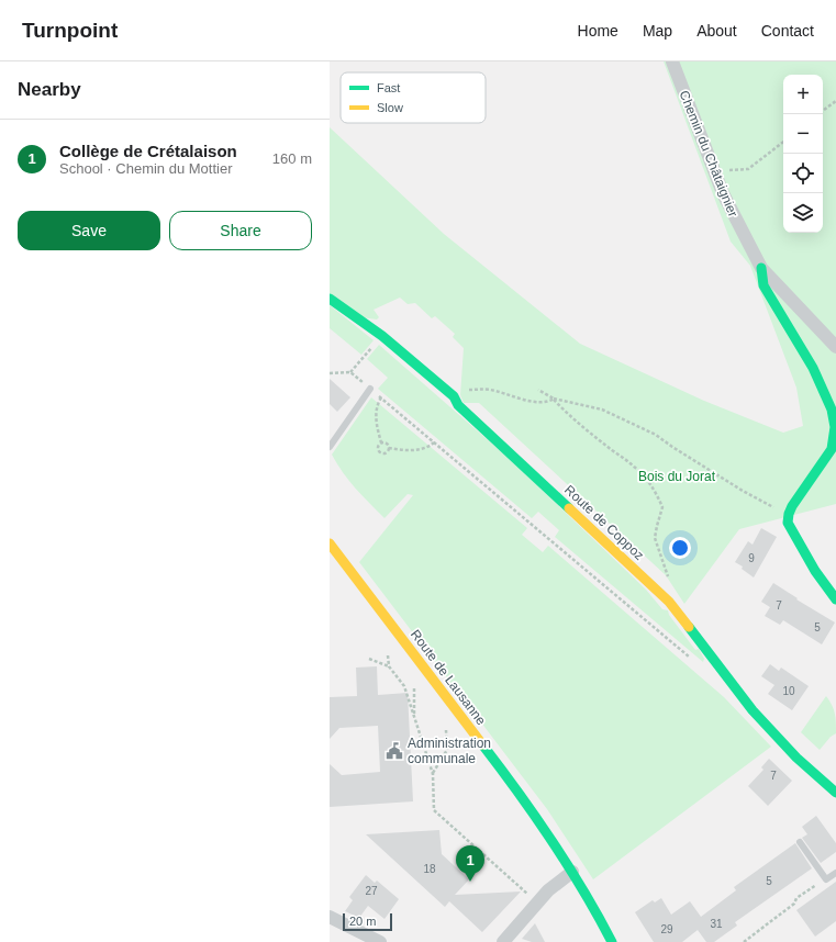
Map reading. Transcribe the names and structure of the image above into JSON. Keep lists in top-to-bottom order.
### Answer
{
  "streets": {
    "street": ["Chemin du Châtaignier", "Route de Coppoz", "Route de Lausanne"]
  },
  "parks": ["Bois du Jorat"],
  "places": {
    "public building": ["Administration communale"]
  },
  "house_numbers": [
    "9",
    "7",
    "5",
    "10",
    "7",
    "18",
    "5",
    "27",
    "31",
    "29"
  ],
  "legend": ["Fast", "Slow"],
  "scale_bar": "20 m",
  "page": {
    "header": "Turnpoint",
    "nav": [
      "Home",
      "Map",
      "About",
      "Contact"
    ],
    "heading": "Nearby",
    "map_buttons": ["+", "−"],
    "list": [
      {
        "mark": "1",
        "name": "Collège de Crétalaison",
        "note": "School · Chemin du Mottier",
        "value": "160 m"
      }
    ],
    "buttons": ["Save", "Share"],
    "pins": "1",
    "scale": "20 m"
  }
}
